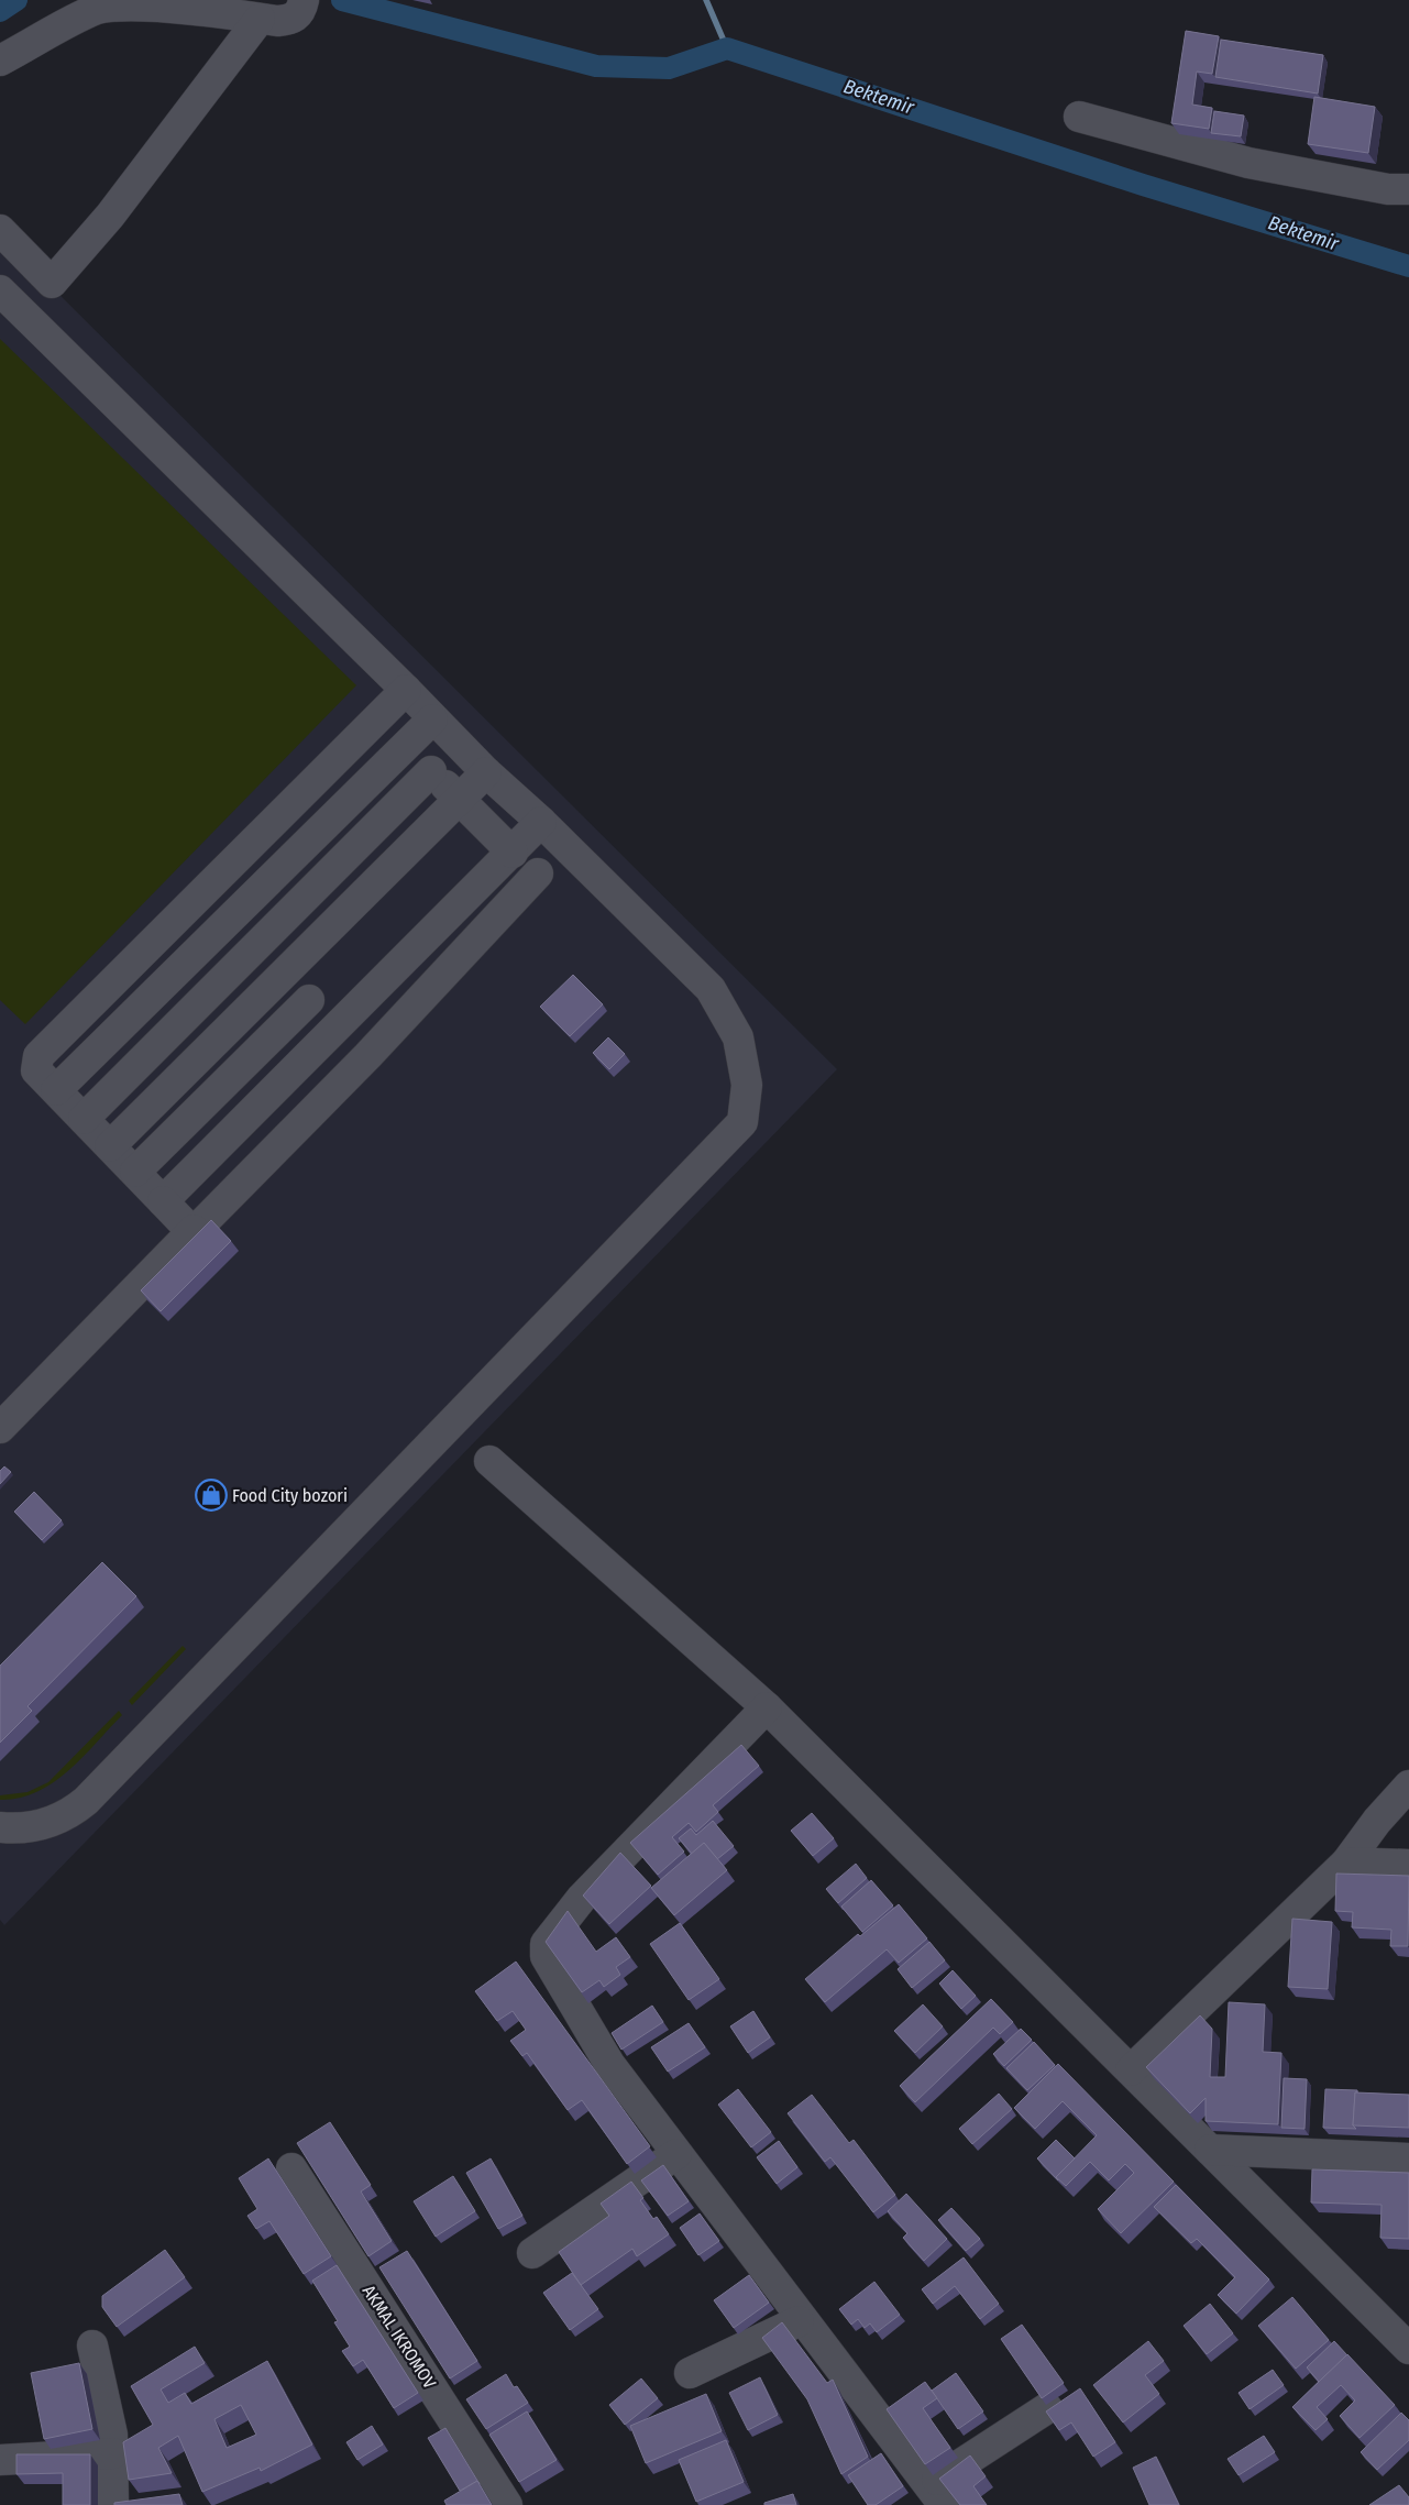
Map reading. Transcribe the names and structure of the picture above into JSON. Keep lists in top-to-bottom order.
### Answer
{
  "streets": {
    "street": ["AKMAL IKROMOV"]
  },
  "water": ["Bektemir"],
  "places": {
    "shop": ["Food City bozori"]
  }
}
